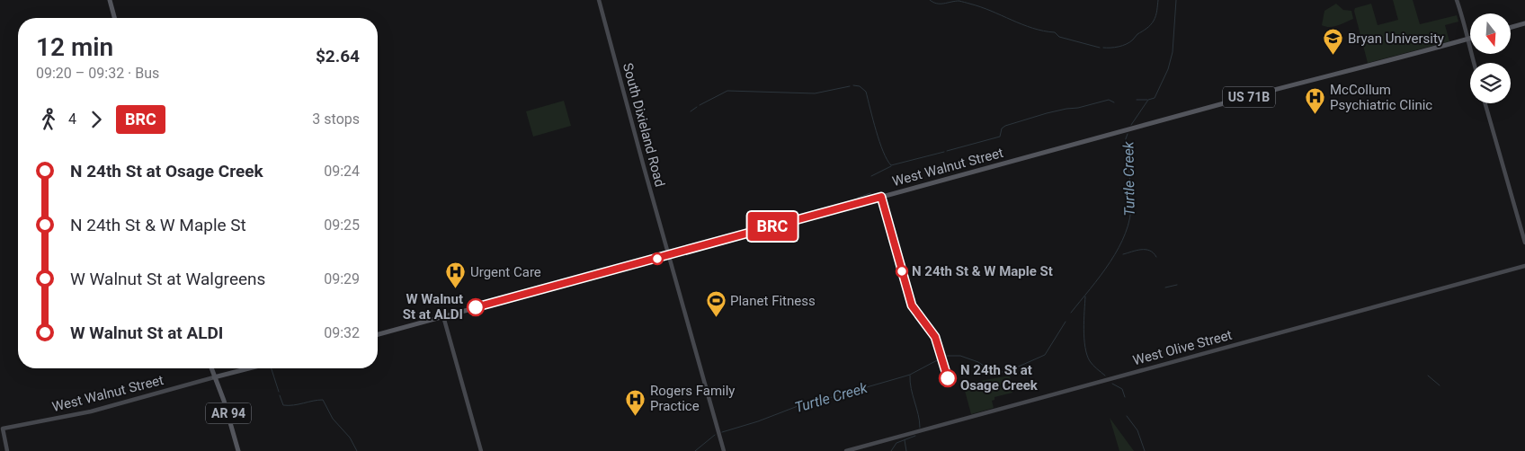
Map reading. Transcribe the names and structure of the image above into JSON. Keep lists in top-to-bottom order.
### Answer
{
  "streets": {
    "main road": [
      "US 71B",
      "South Dixieland Road",
      "West Walnut Street",
      "West Olive Street",
      "AR 94"
    ]
  },
  "crossings": [
    ["South Dixieland Road", "West Walnut Street"],
    ["West Walnut Street", "AR 94"]
  ],
  "water": ["Turtle Creek"],
  "places": {
    "school or university": ["Bryan University"],
    "hospital": ["McCollum Psychiatric Clinic", "Urgent Care", "Rogers Family Practice"],
    "other": ["N 24th St & W Maple St", "W Walnut St at ALDI", "N 24th St at Osage Creek"],
    "sports": ["Planet Fitness"]
  },
  "lines": ["bus line BRC"],
  "north": "bottom",
  "page": {
    "on_map": "BRC",
    "heading": ["12 min", "09:20 – 09:32 · Bus", "$2.64"],
    "legs": ["4", "BRC", "3 stops"],
    "list": [
      {
        "name": "N 24th St at Osage Creek",
        "value": "09:24"
      },
      {
        "name": "N 24th St & W Maple St",
        "value": "09:25"
      },
      {
        "name": "W Walnut St at Walgreens",
        "value": "09:29"
      },
      {
        "name": "W Walnut St at ALDI",
        "value": "09:32"
      }
    ]
  }
}
